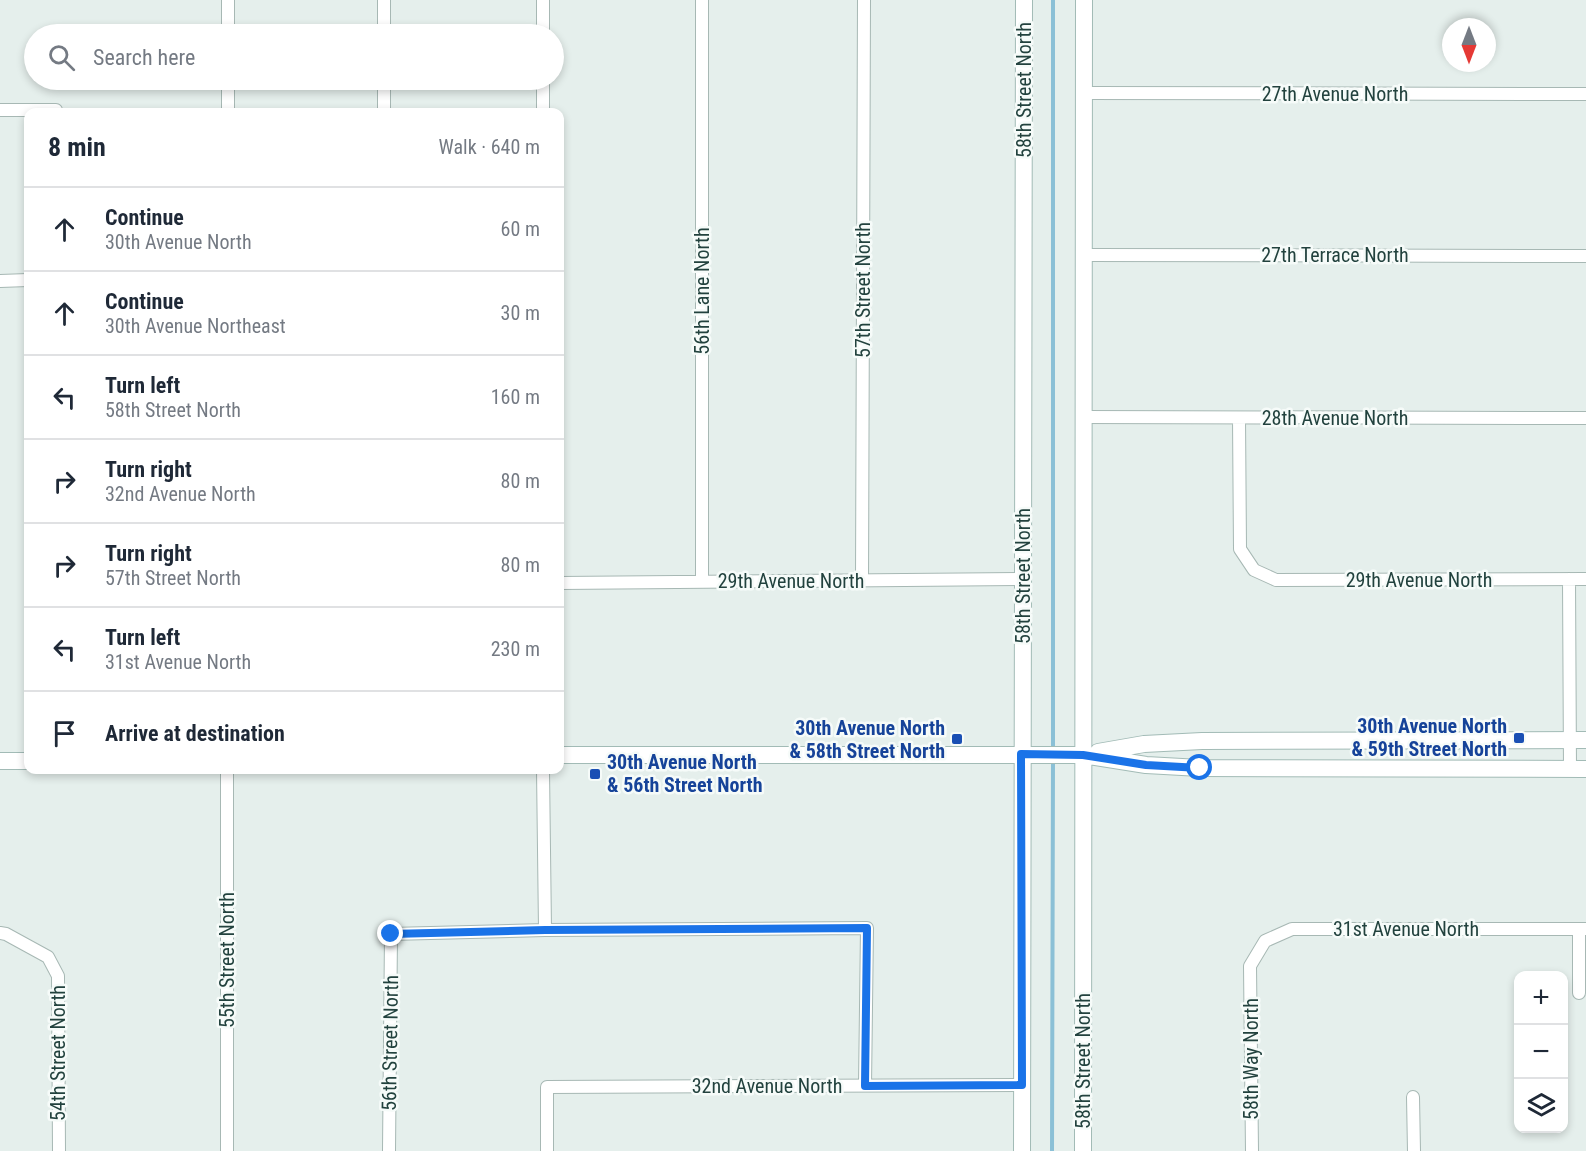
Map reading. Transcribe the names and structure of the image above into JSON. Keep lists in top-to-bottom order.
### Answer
{
  "streets": {
    "street": [
      "58th Street North",
      "27th Avenue North",
      "27th Terrace North",
      "57th Street North",
      "56th Lane North",
      "28th Avenue North",
      "29th Avenue North",
      "31st Avenue North",
      "55th Street North",
      "56th Street North",
      "54th Street North",
      "58th Way North",
      "32nd Avenue North"
    ]
  },
  "crossings": [
    ["58th Street North", "27th Avenue North"],
    ["58th Street North", "27th Terrace North"],
    ["58th Street North", "28th Avenue North"],
    ["58th Street North", "29th Avenue North"],
    ["58th Street North", "32nd Avenue North"],
    ["57th Street North", "29th Avenue North"],
    ["56th Lane North", "29th Avenue North"],
    ["28th Avenue North", "29th Avenue North"],
    ["31st Avenue North", "58th Way North"]
  ],
  "places": {
    "transit": ["30th Avenue North & 59th Street North", "30th Avenue North & 58th Street North", "30th Avenue North & 56th Street North"]
  },
  "north": "bottom",
  "page": {
    "search": "Search here",
    "heading": ["8 min", "Walk · 640 m"],
    "list": [
      ["Continue", "30th Avenue North", "60 m"],
      ["Continue", "30th Avenue Northeast", "30 m"],
      ["Turn left", "58th Street North", "160 m"],
      ["Turn right", "32nd Avenue North", "80 m"],
      ["Turn right", "57th Street North", "80 m"],
      ["Turn left", "31st Avenue North", "230 m"],
      "Arrive at destination"
    ],
    "map_buttons": ["+", "−"]
  }
}
